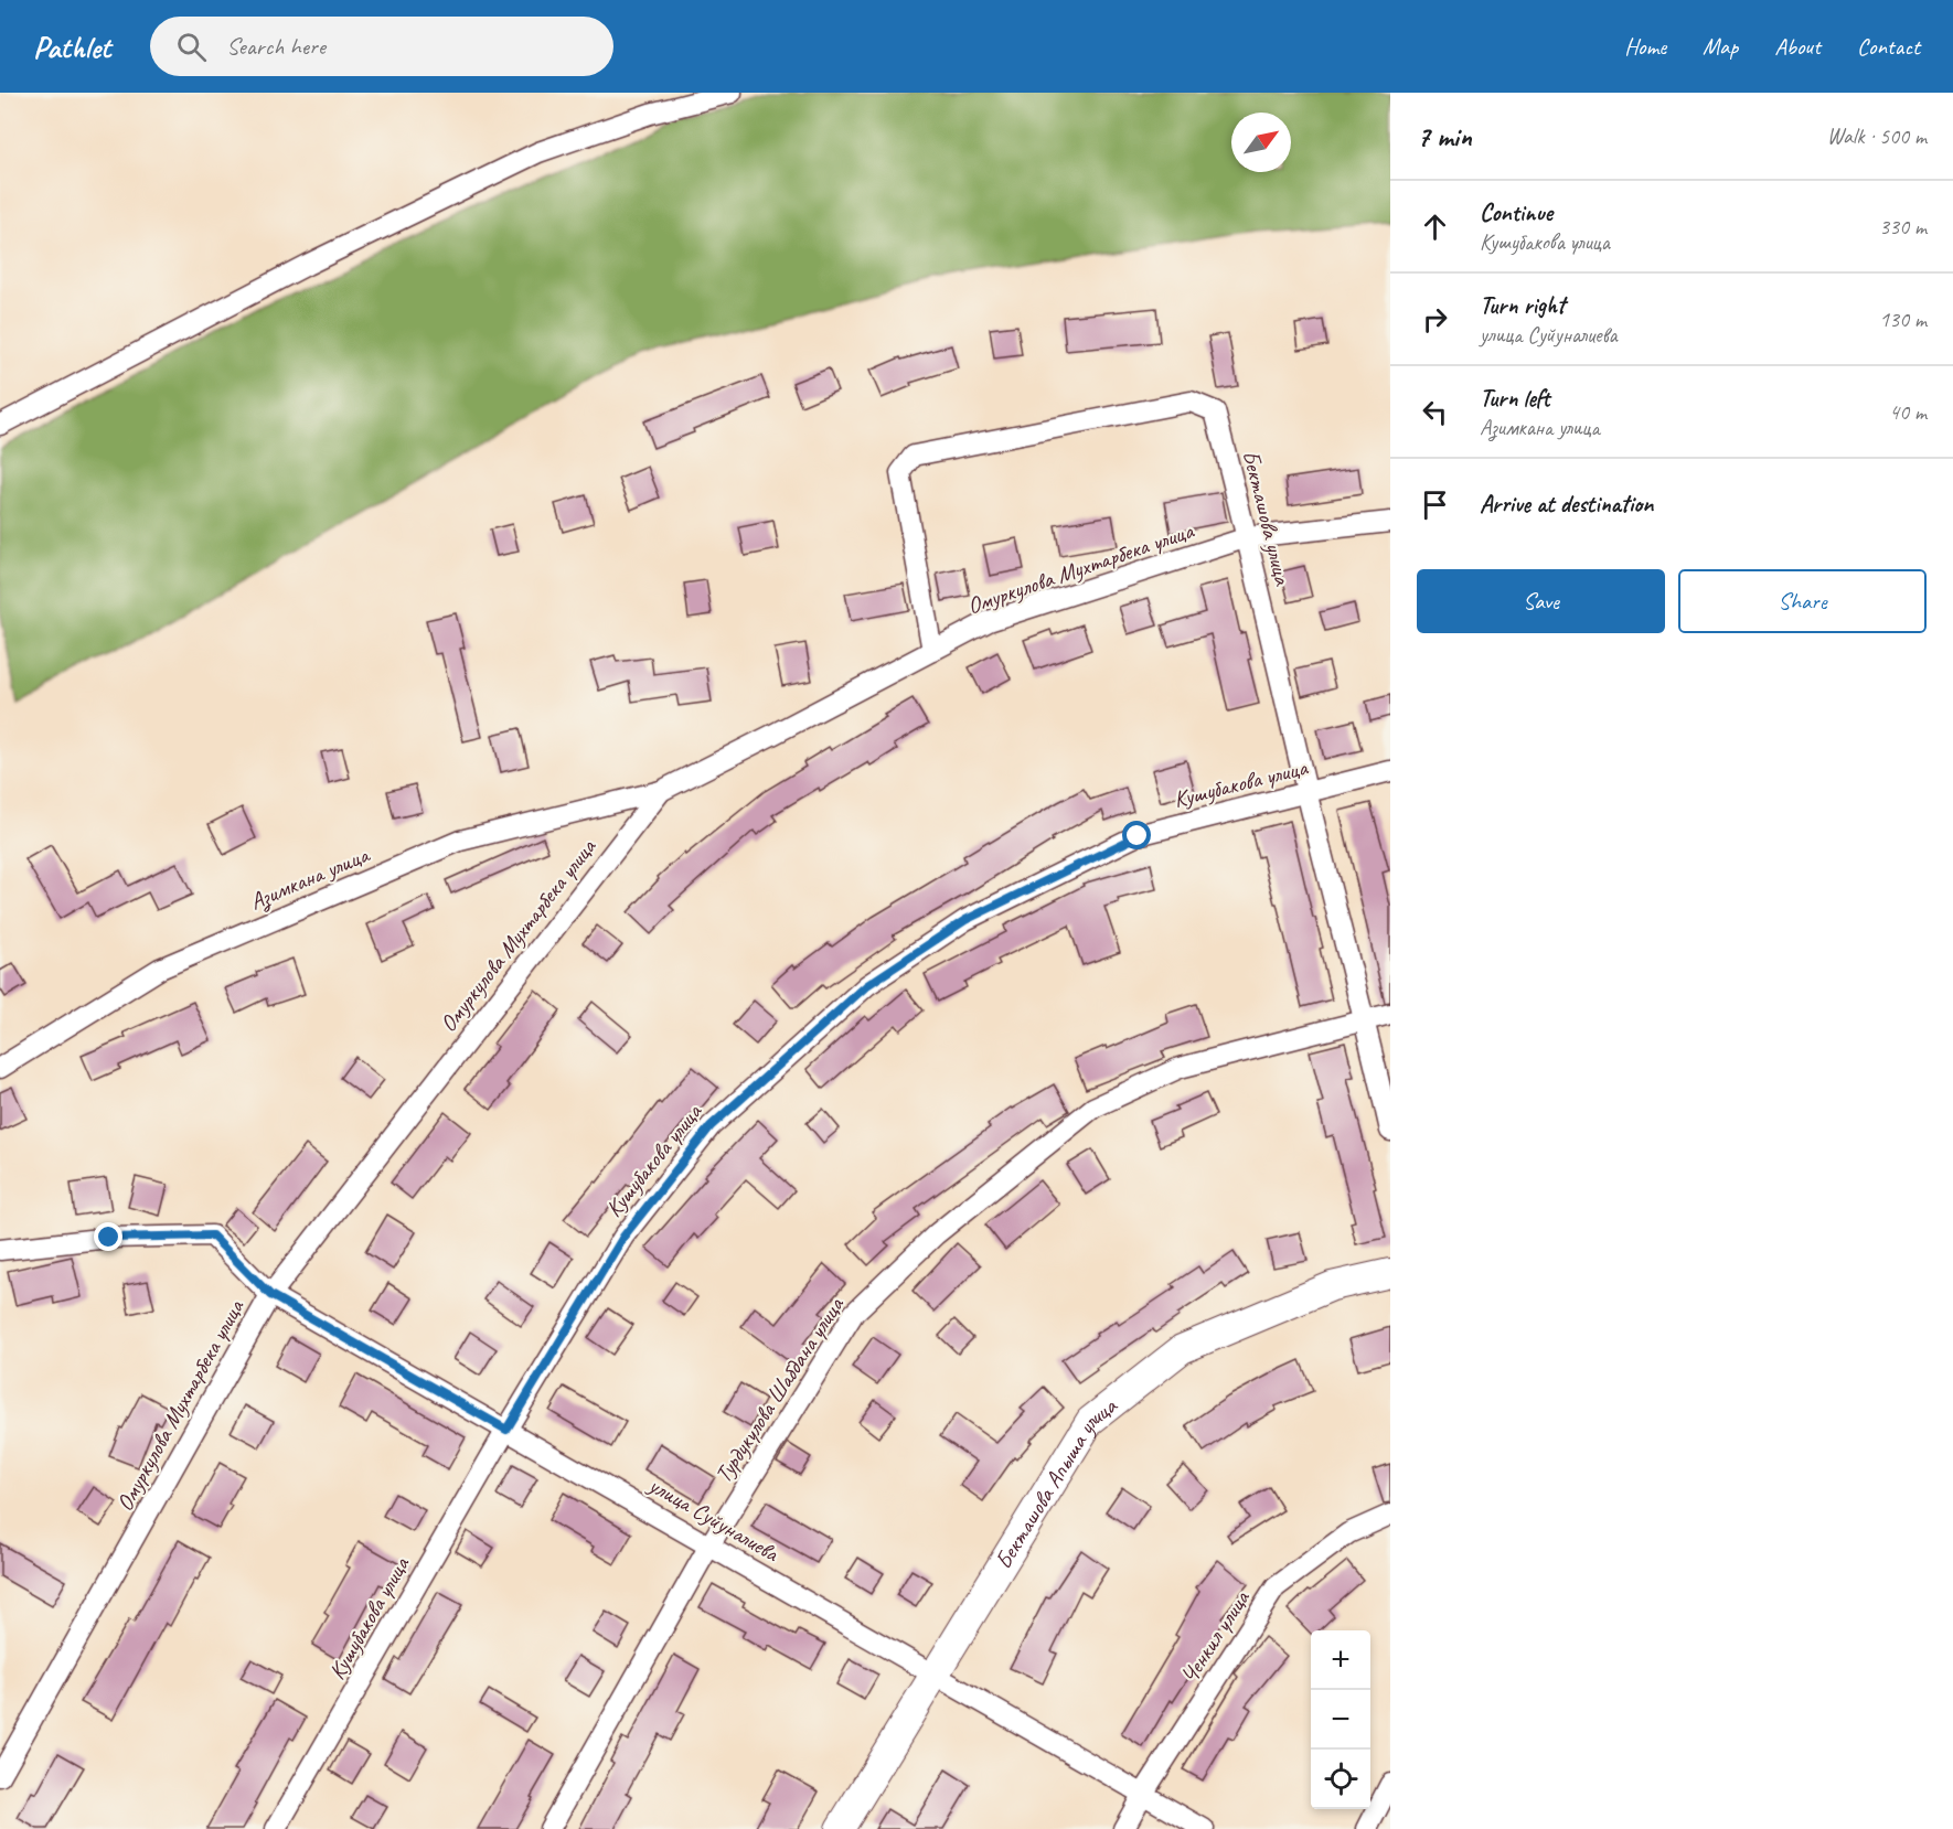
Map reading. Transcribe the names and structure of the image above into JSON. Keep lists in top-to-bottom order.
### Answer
{
  "streets": {
    "street": [
      "Бекташова улица",
      "Омуркулова Мухтарбека улица",
      "Кушубакова улица",
      "Азимкана улица",
      "Турдукулова Шабдана улица",
      "Бекташова Апыша улица",
      "улица Суйуналиева",
      "Ченкил улица"
    ]
  },
  "crossings": [
    ["Бекташова улица", "Омуркулова Мухтарбека улица"],
    ["Бекташова улица", "Кушубакова улица"],
    ["Бекташова улица", "Турдукулова Шабдана улица"],
    ["Омуркулова Мухтарбека улица", "Азимкана улица"],
    ["Омуркулова Мухтарбека улица", "улица Суйуналиева"],
    ["Кушубакова улица", "улица Суйуналиева"],
    ["Турдукулова Шабдана улица", "улица Суйуналиева"],
    ["Бекташова Апыша улица", "улица Суйуналиева"],
    ["улица Суйуналиева", "Ченкил улица"]
  ],
  "north": "top right",
  "page": {
    "header": "Pathlet",
    "search": "Search here",
    "nav": [
      "Home",
      "Map",
      "About",
      "Contact"
    ],
    "heading": ["7 min", "Walk · 500 m"],
    "list": [
      ["Continue", "Кушубакова улица", "330 m"],
      ["Turn right", "улица Суйуналиева", "130 m"],
      ["Turn left", "Азимкана улица", "40 m"],
      "Arrive at destination"
    ],
    "buttons": ["Save", "Share"],
    "map_buttons": ["+", "−"]
  }
}
